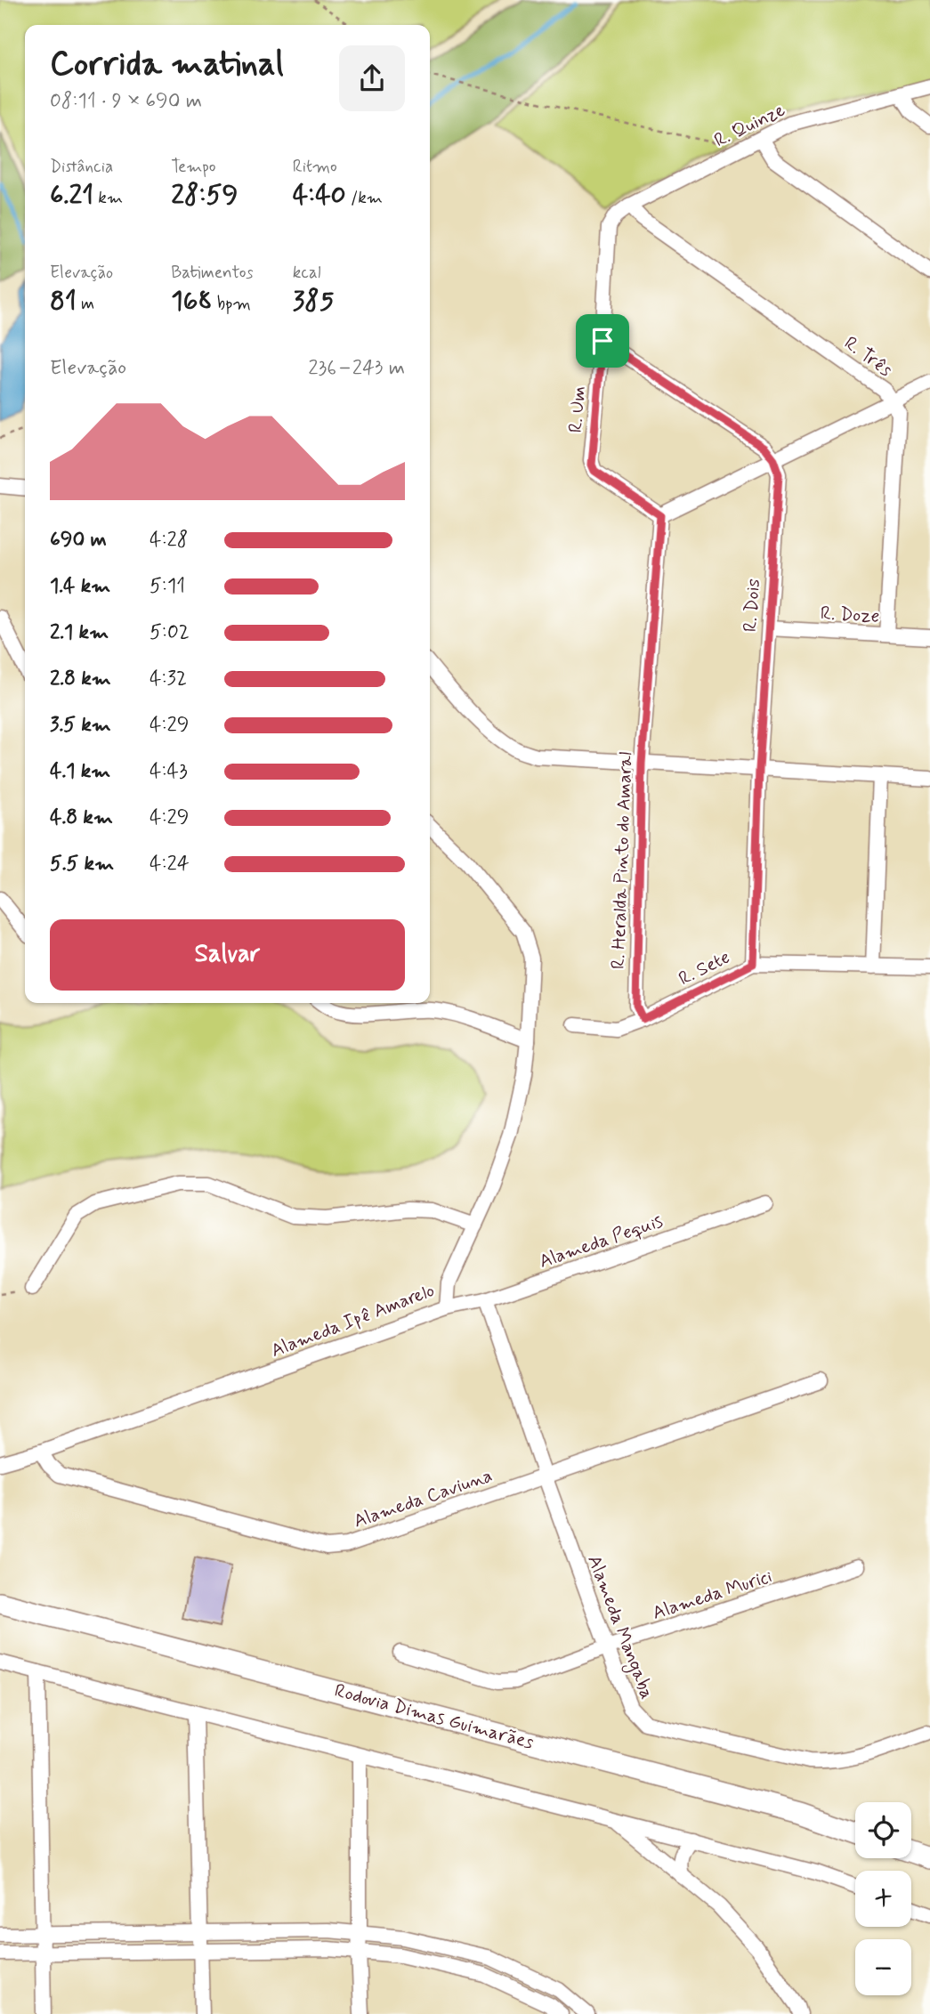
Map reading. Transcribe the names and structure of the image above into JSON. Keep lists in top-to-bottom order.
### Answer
{
  "streets": {
    "main road": ["Rodovia Dimas Guimarães"],
    "street": [
      "R. Quinze",
      "R. Três",
      "R. Um",
      "R. Dois",
      "R. Doze",
      "R. Heralda Pinto do Amaral",
      "R. Sete",
      "Alameda Pequis",
      "Alameda Ipê Amarelo",
      "Alameda Caviuna",
      "Alameda Murici",
      "Alameda Mangaba"
    ]
  },
  "crossings": [
    ["R. Quinze", "R. Três"],
    ["R. Quinze", "R. Um"],
    ["R. Três", "R. Um"],
    ["R. Três", "R. Doze"],
    ["R. Um", "R. Heralda Pinto do Amaral"],
    ["R. Dois", "R. Doze"],
    ["R. Dois", "R. Sete"],
    ["R. Heralda Pinto do Amaral", "R. Sete"],
    ["Alameda Pequis", "Alameda Ipê Amarelo"],
    ["Alameda Pequis", "Alameda Mangaba"],
    ["Alameda Ipê Amarelo", "Alameda Caviuna"],
    ["Alameda Caviuna", "Alameda Mangaba"],
    ["Alameda Murici", "Alameda Mangaba"]
  ],
  "page": {
    "heading": ["Corrida matinal", "08:11 · 9 × 690 m"],
    "stats": [
      ["Distância", "6.21 km"],
      ["Tempo", "28:59"],
      ["Ritmo", "4:40 /km"],
      ["Elevação", "81 m"],
      ["Batimentos", "168 bpm"],
      ["kcal", "385"]
    ],
    "chart": ["Elevação", "236–243 m"],
    "list": [
      {
        "name": "690 m",
        "note": "4:28"
      },
      {
        "name": "1.4 km",
        "note": "5:11"
      },
      {
        "name": "2.1 km",
        "note": "5:02"
      },
      {
        "name": "2.8 km",
        "note": "4:32"
      },
      {
        "name": "3.5 km",
        "note": "4:29"
      },
      {
        "name": "4.1 km",
        "note": "4:43"
      },
      {
        "name": "4.8 km",
        "note": "4:29"
      },
      {
        "name": "5.5 km",
        "note": "4:24"
      }
    ],
    "buttons": "Salvar",
    "map_buttons": ["+", "−"]
  }
}
